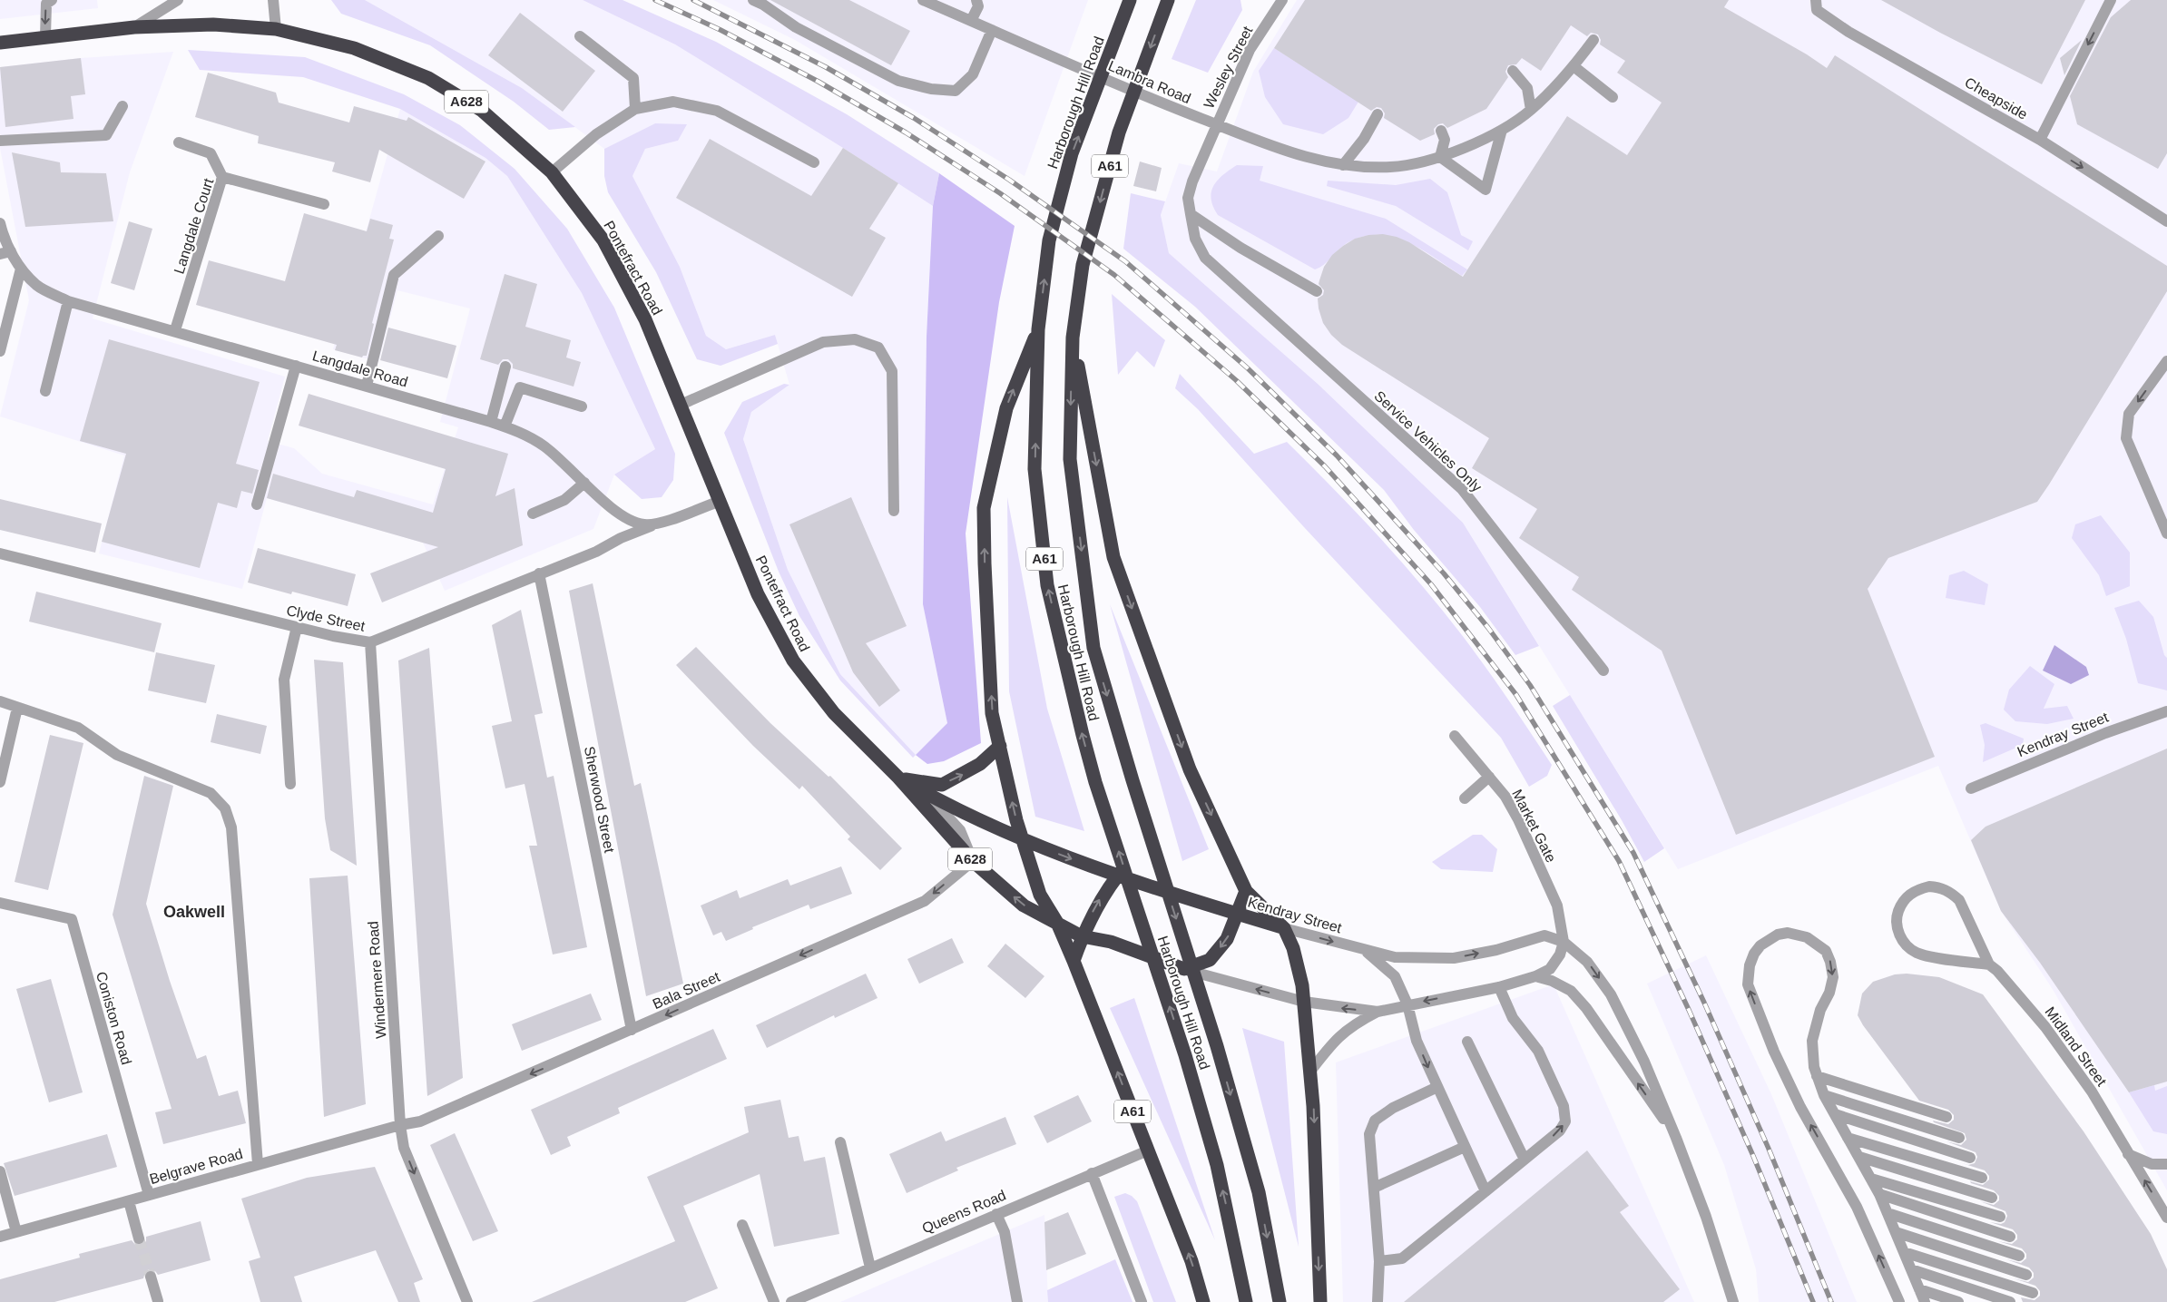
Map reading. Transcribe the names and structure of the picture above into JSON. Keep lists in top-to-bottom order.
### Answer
{
  "streets": {
    "highway": [
      "A628",
      "Harborough Hill Road",
      "A61",
      "Pontefract Road",
      "Kendray Street"
    ],
    "street": [
      "Wesley Street",
      "Lambra Road",
      "Cheapside",
      "Langdale Court",
      "Langdale Road",
      "Service Vehicles Only",
      "Clyde Street",
      "Sherwood Street",
      "Market Gate",
      "Windermere Road",
      "Bala Street",
      "Coniston Road",
      "Midland Street",
      "Belgrave Road",
      "Queens Road"
    ]
  },
  "crossings": [
    ["Wesley Street", "Lambra Road"],
    ["Wesley Street", "Service Vehicles Only"],
    ["Harborough Hill Road", "A61"],
    ["A61", "Pontefract Road"],
    ["A61", "Kendray Street"],
    ["A61", "Queens Road"],
    ["Langdale Court", "Langdale Road"],
    ["Pontefract Road", "Langdale Road"],
    ["Pontefract Road", "Kendray Street"],
    ["Pontefract Road", "Bala Street"],
    ["Langdale Road", "Clyde Street"],
    ["Clyde Street", "Sherwood Street"],
    ["Clyde Street", "Windermere Road"],
    ["Kendray Street", "Market Gate"],
    ["Sherwood Street", "Bala Street"],
    ["Windermere Road", "Bala Street"],
    ["Windermere Road", "Belgrave Road"],
    ["Bala Street", "Belgrave Road"],
    ["Coniston Road", "Belgrave Road"]
  ],
  "one_way": ["Cheapside", "Bala Street"],
  "districts": ["Oakwell"]
}
